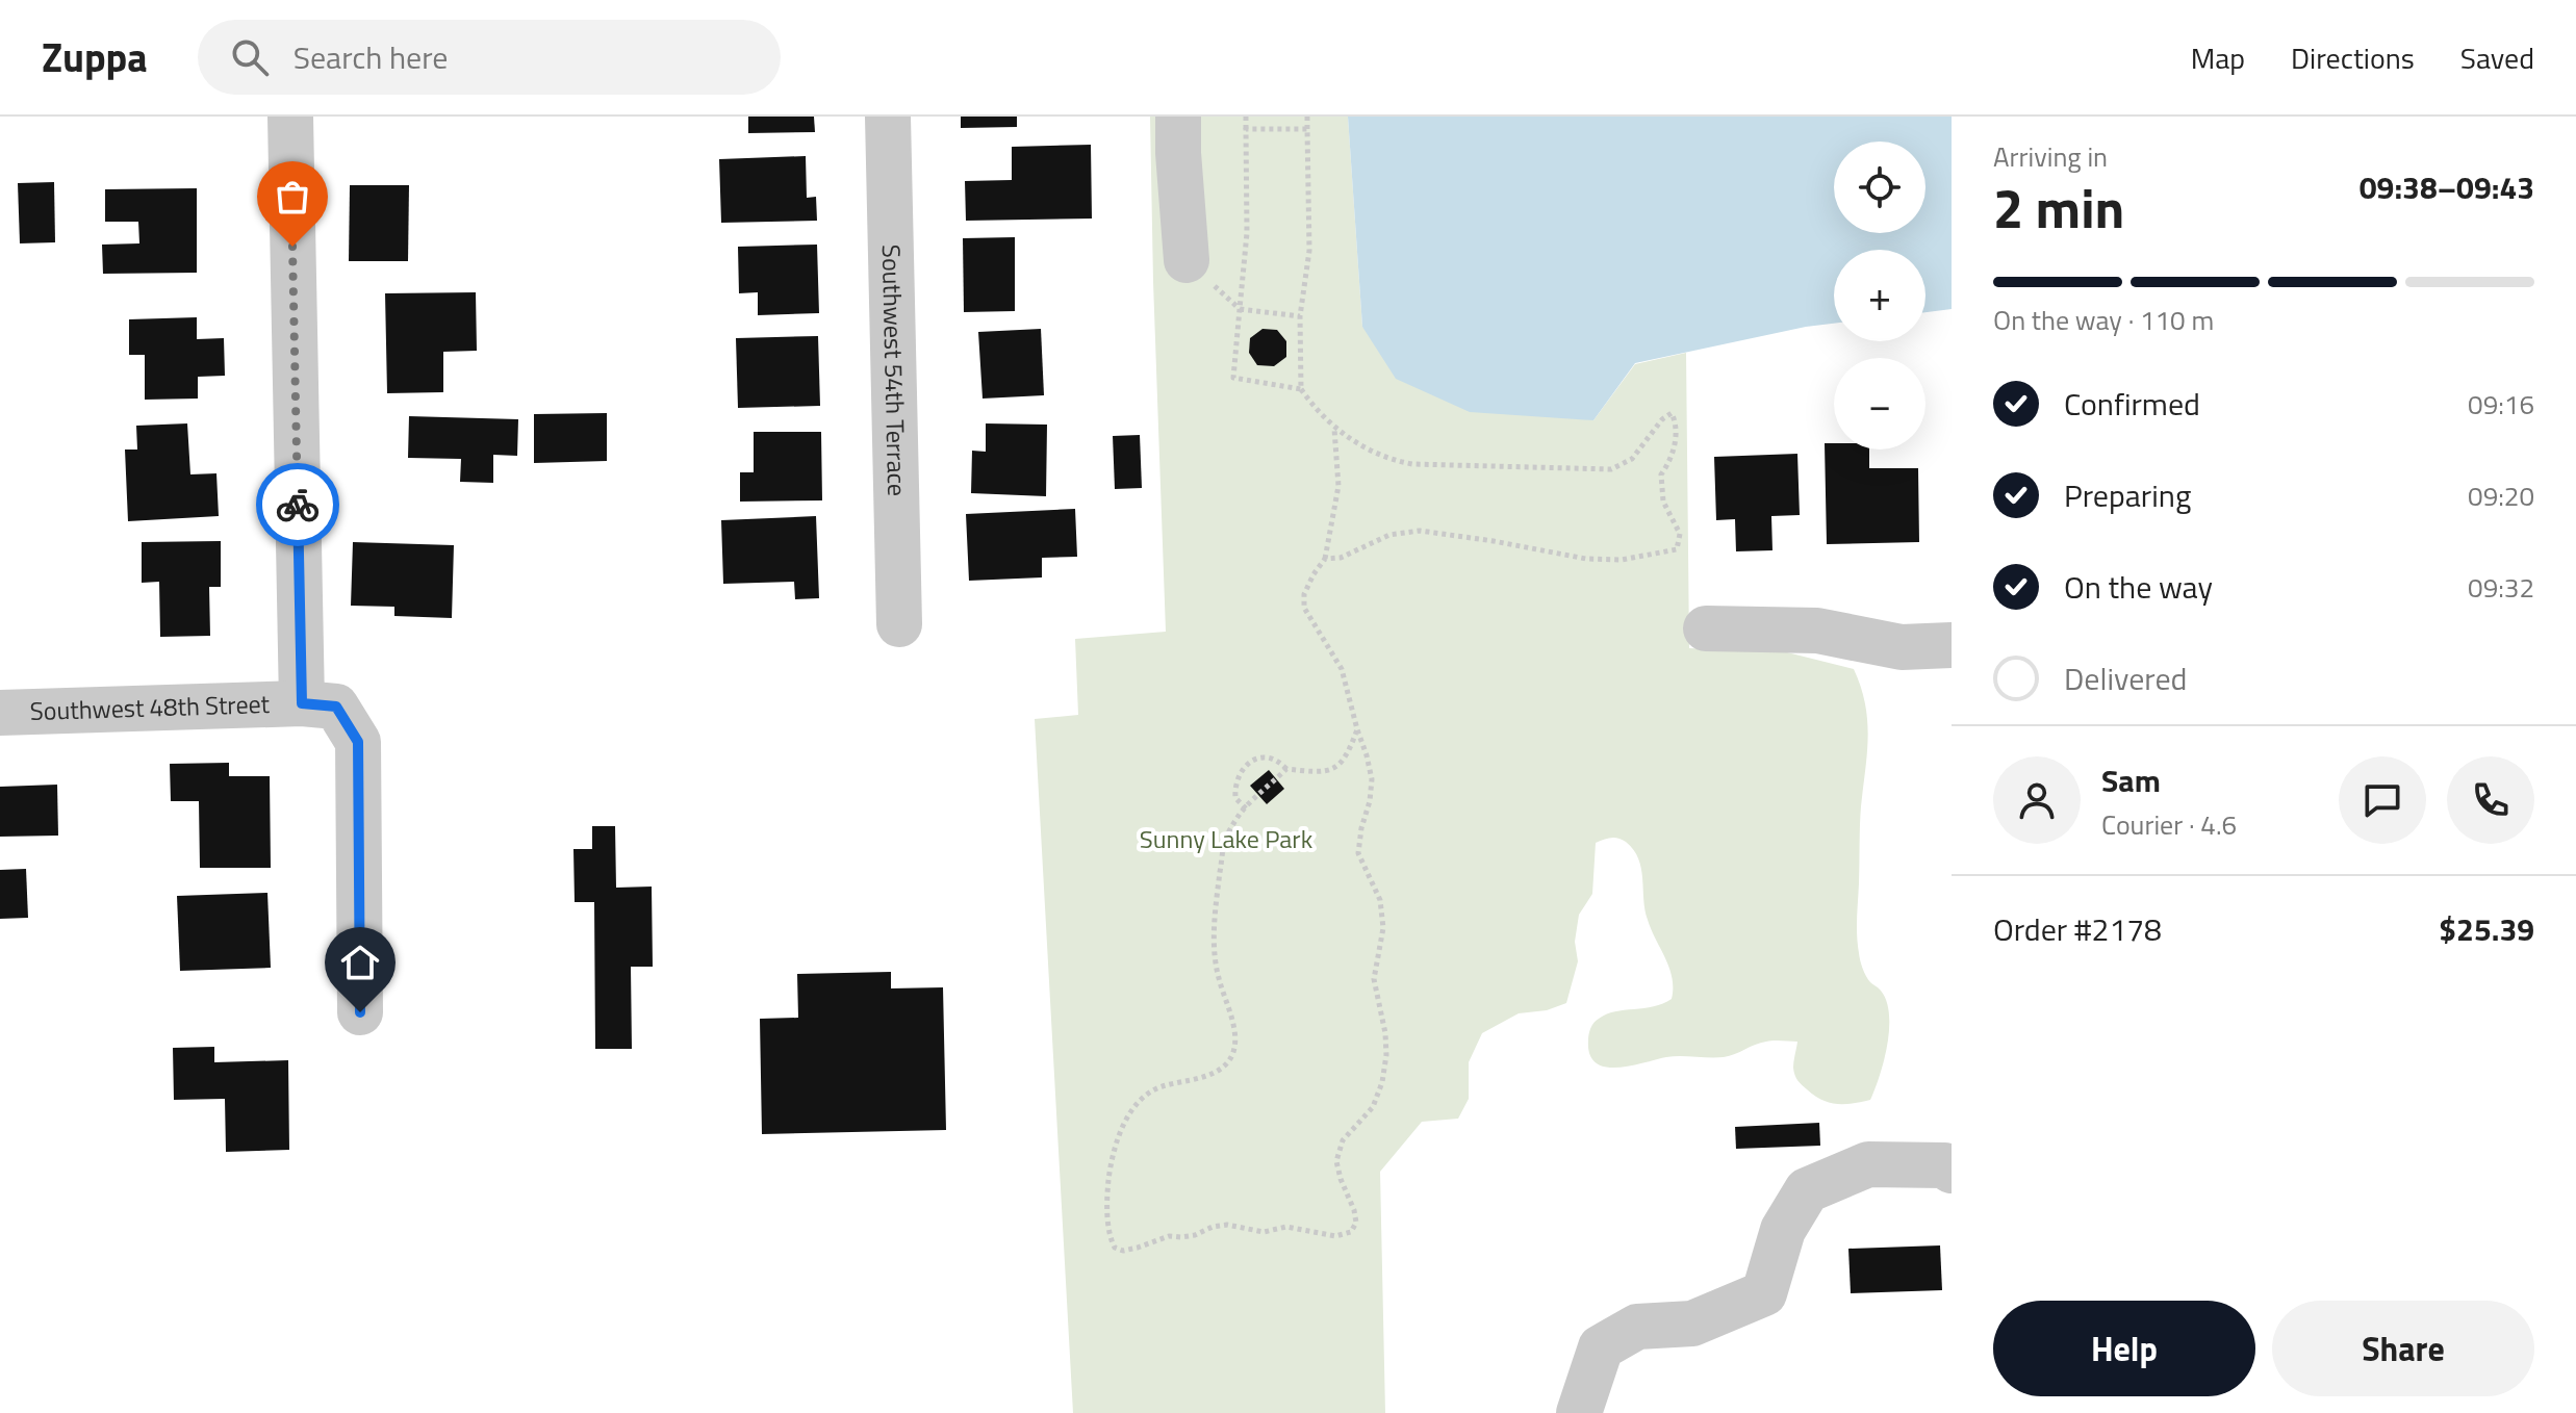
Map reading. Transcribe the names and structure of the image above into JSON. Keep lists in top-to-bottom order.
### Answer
{
  "streets": {
    "street": ["Southwest 54th Terrace", "Southwest 48th Street"]
  },
  "parks": ["Sunny Lake Park"],
  "page": {
    "header": "Zuppa",
    "search": "Search here",
    "nav": ["Map", "Directions", "Saved"],
    "heading": ["2 min", "Arriving in", "09:38–09:43"],
    "panel": [
      "Sam",
      "Courier · 4.6",
      "Order #2178",
      "$25.39"
    ],
    "map_buttons": ["+", "−"],
    "bar": "On the way · 110 m",
    "list": [
      ["Confirmed", "09:16"],
      ["Preparing", "09:20"],
      ["On the way", "09:32"],
      "Delivered"
    ],
    "buttons": ["Help", "Share"]
  }
}
